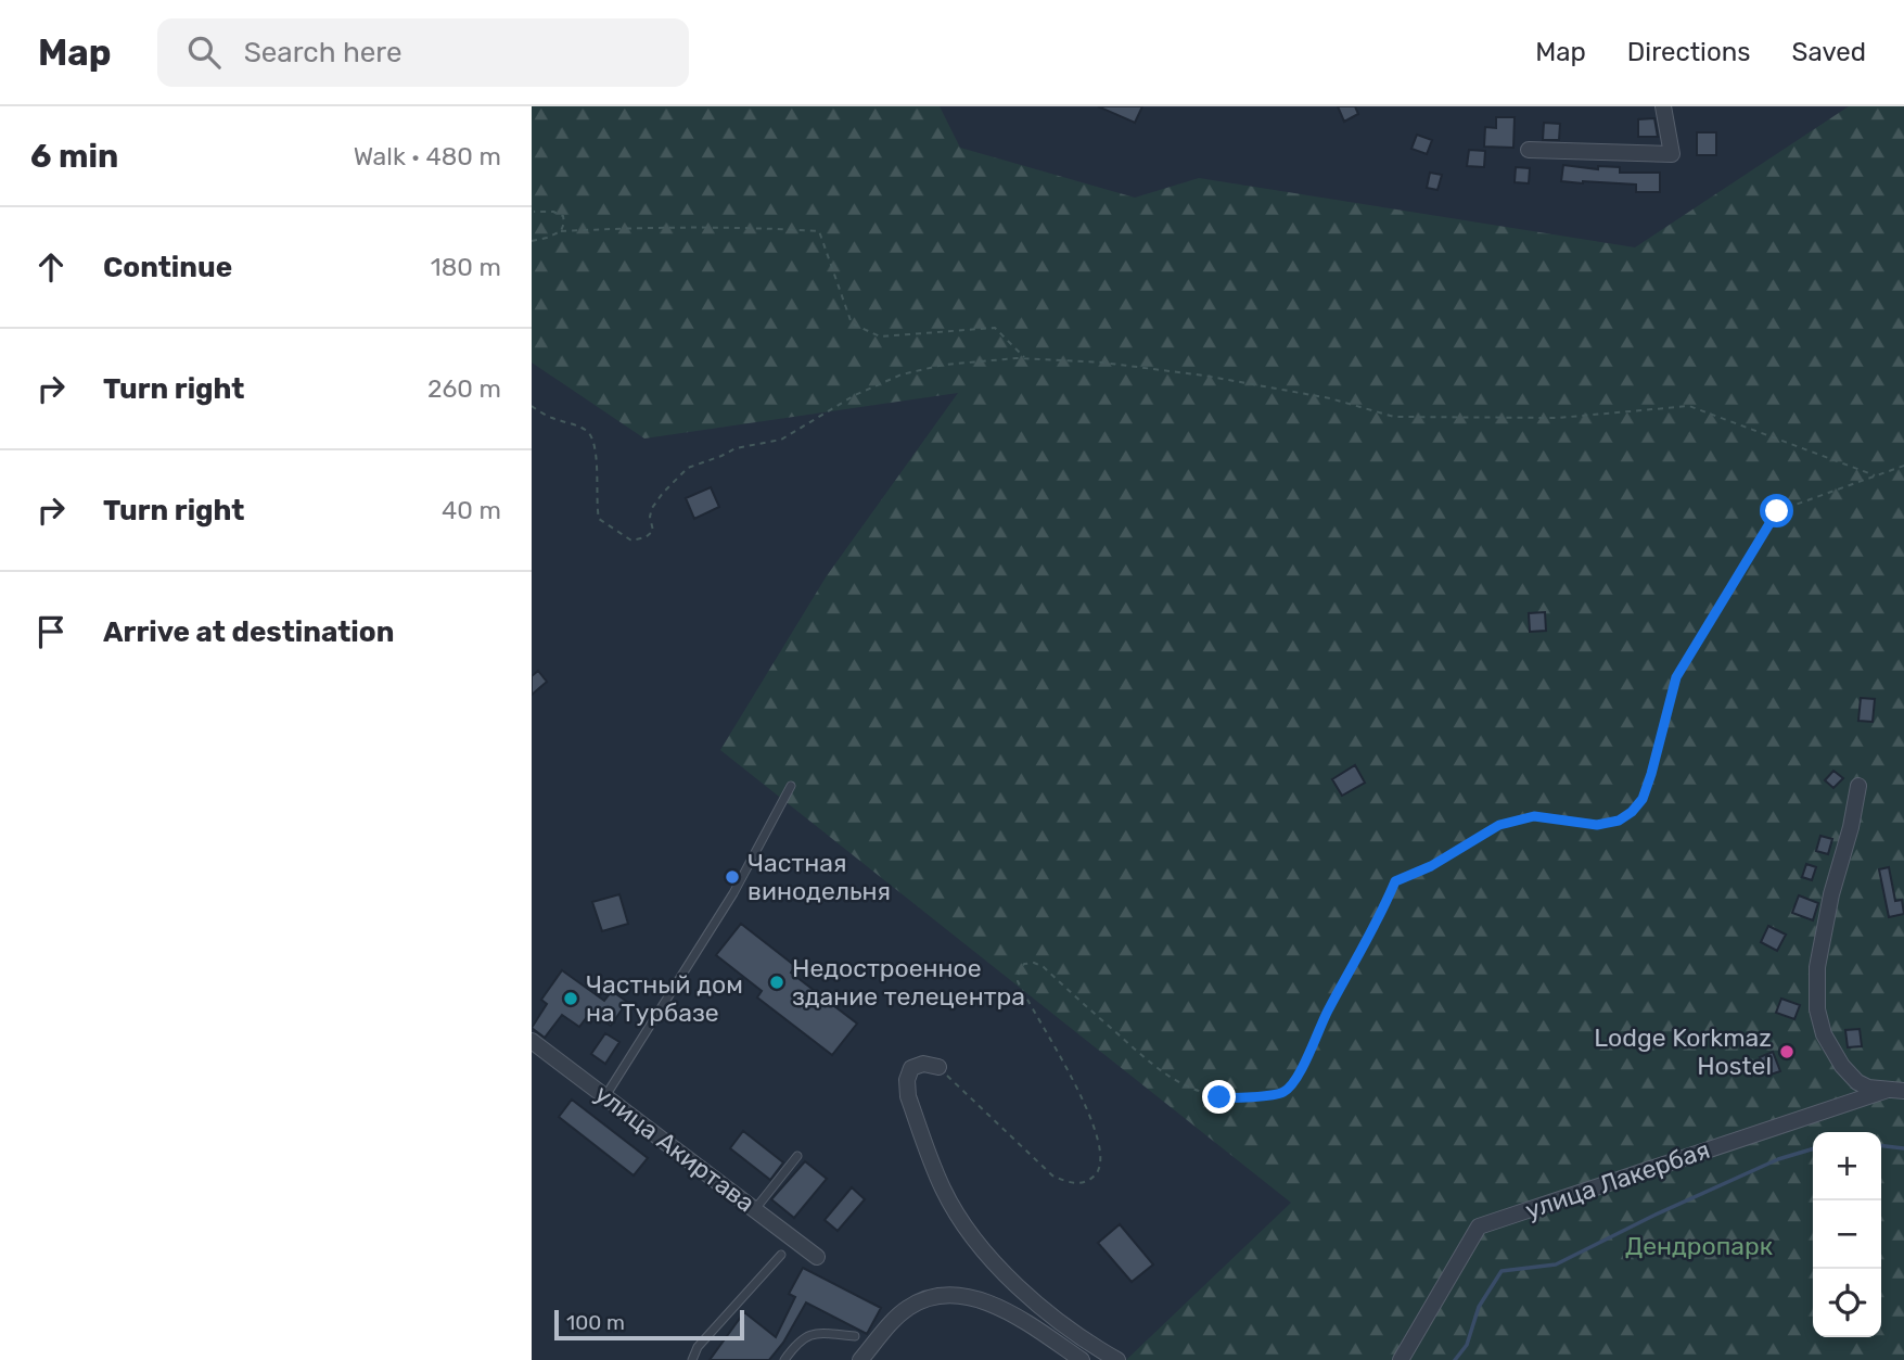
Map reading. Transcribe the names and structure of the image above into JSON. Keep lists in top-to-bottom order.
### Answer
{
  "streets": {
    "street": ["улица Акиртава", "улица Лакербая"]
  },
  "parks": ["Дендропарк"],
  "places": [
    "Частная винодельня",
    "Недостроенное здание телецентра",
    "Частный дом на Турбазе",
    "Lodge Korkmaz Hostel"
  ],
  "scale_bar": "100 m",
  "page": {
    "header": "Map",
    "search": "Search here",
    "nav": ["Map", "Directions", "Saved"],
    "heading": ["6 min", "Walk · 480 m"],
    "list": [
      ["Continue", "180 m"],
      ["Turn right", "260 m"],
      ["Turn right", "40 m"],
      "Arrive at destination"
    ],
    "map_buttons": ["+", "−"],
    "scale": "100 m"
  }
}
